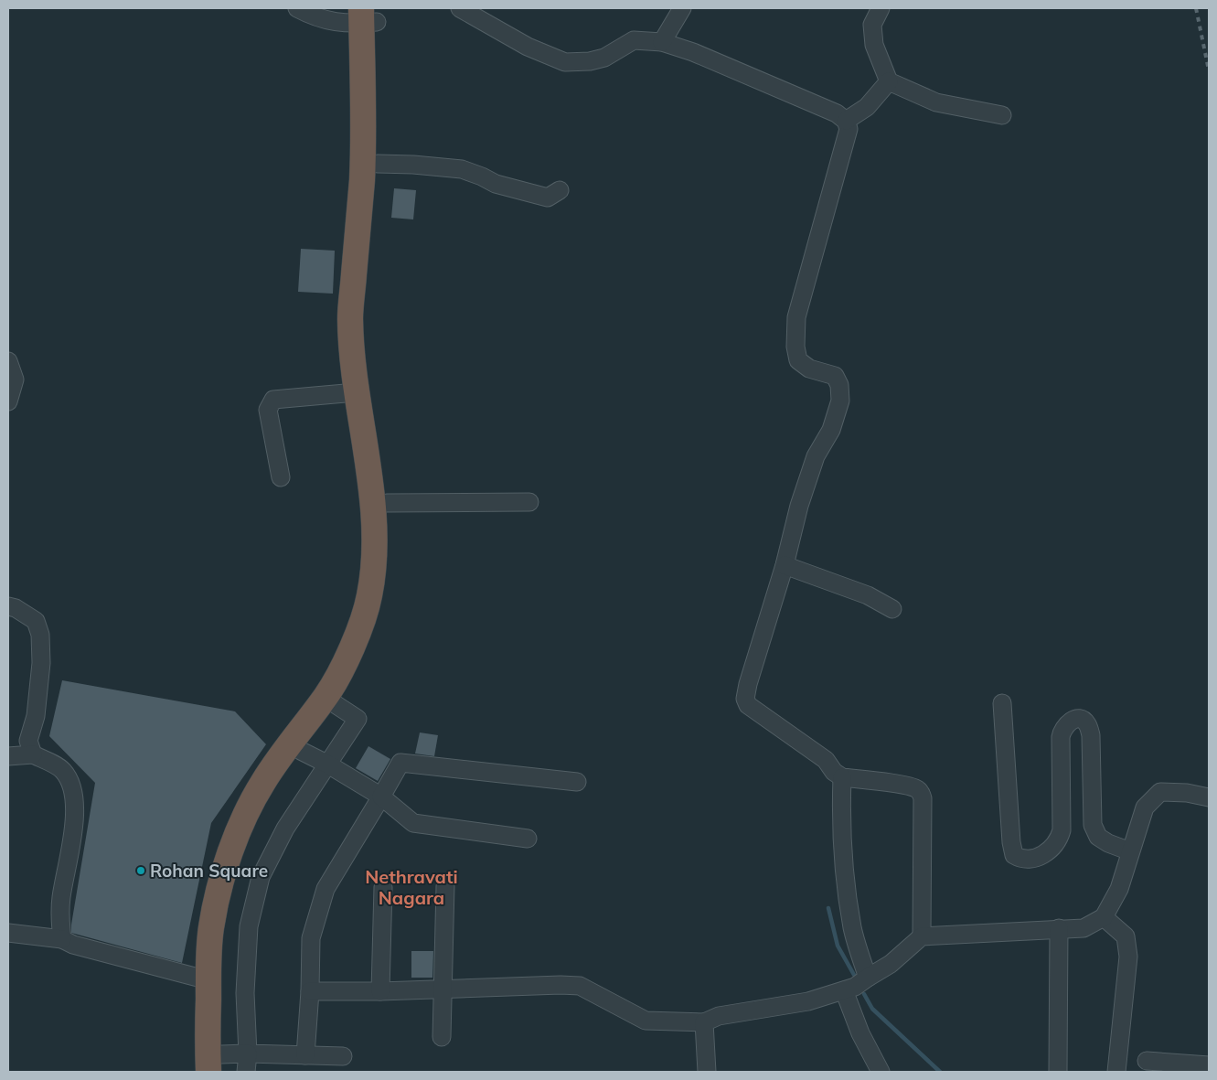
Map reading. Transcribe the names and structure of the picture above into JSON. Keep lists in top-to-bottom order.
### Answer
{
  "districts": ["Nethravati Nagara"],
  "places": ["Rohan Square"]
}
